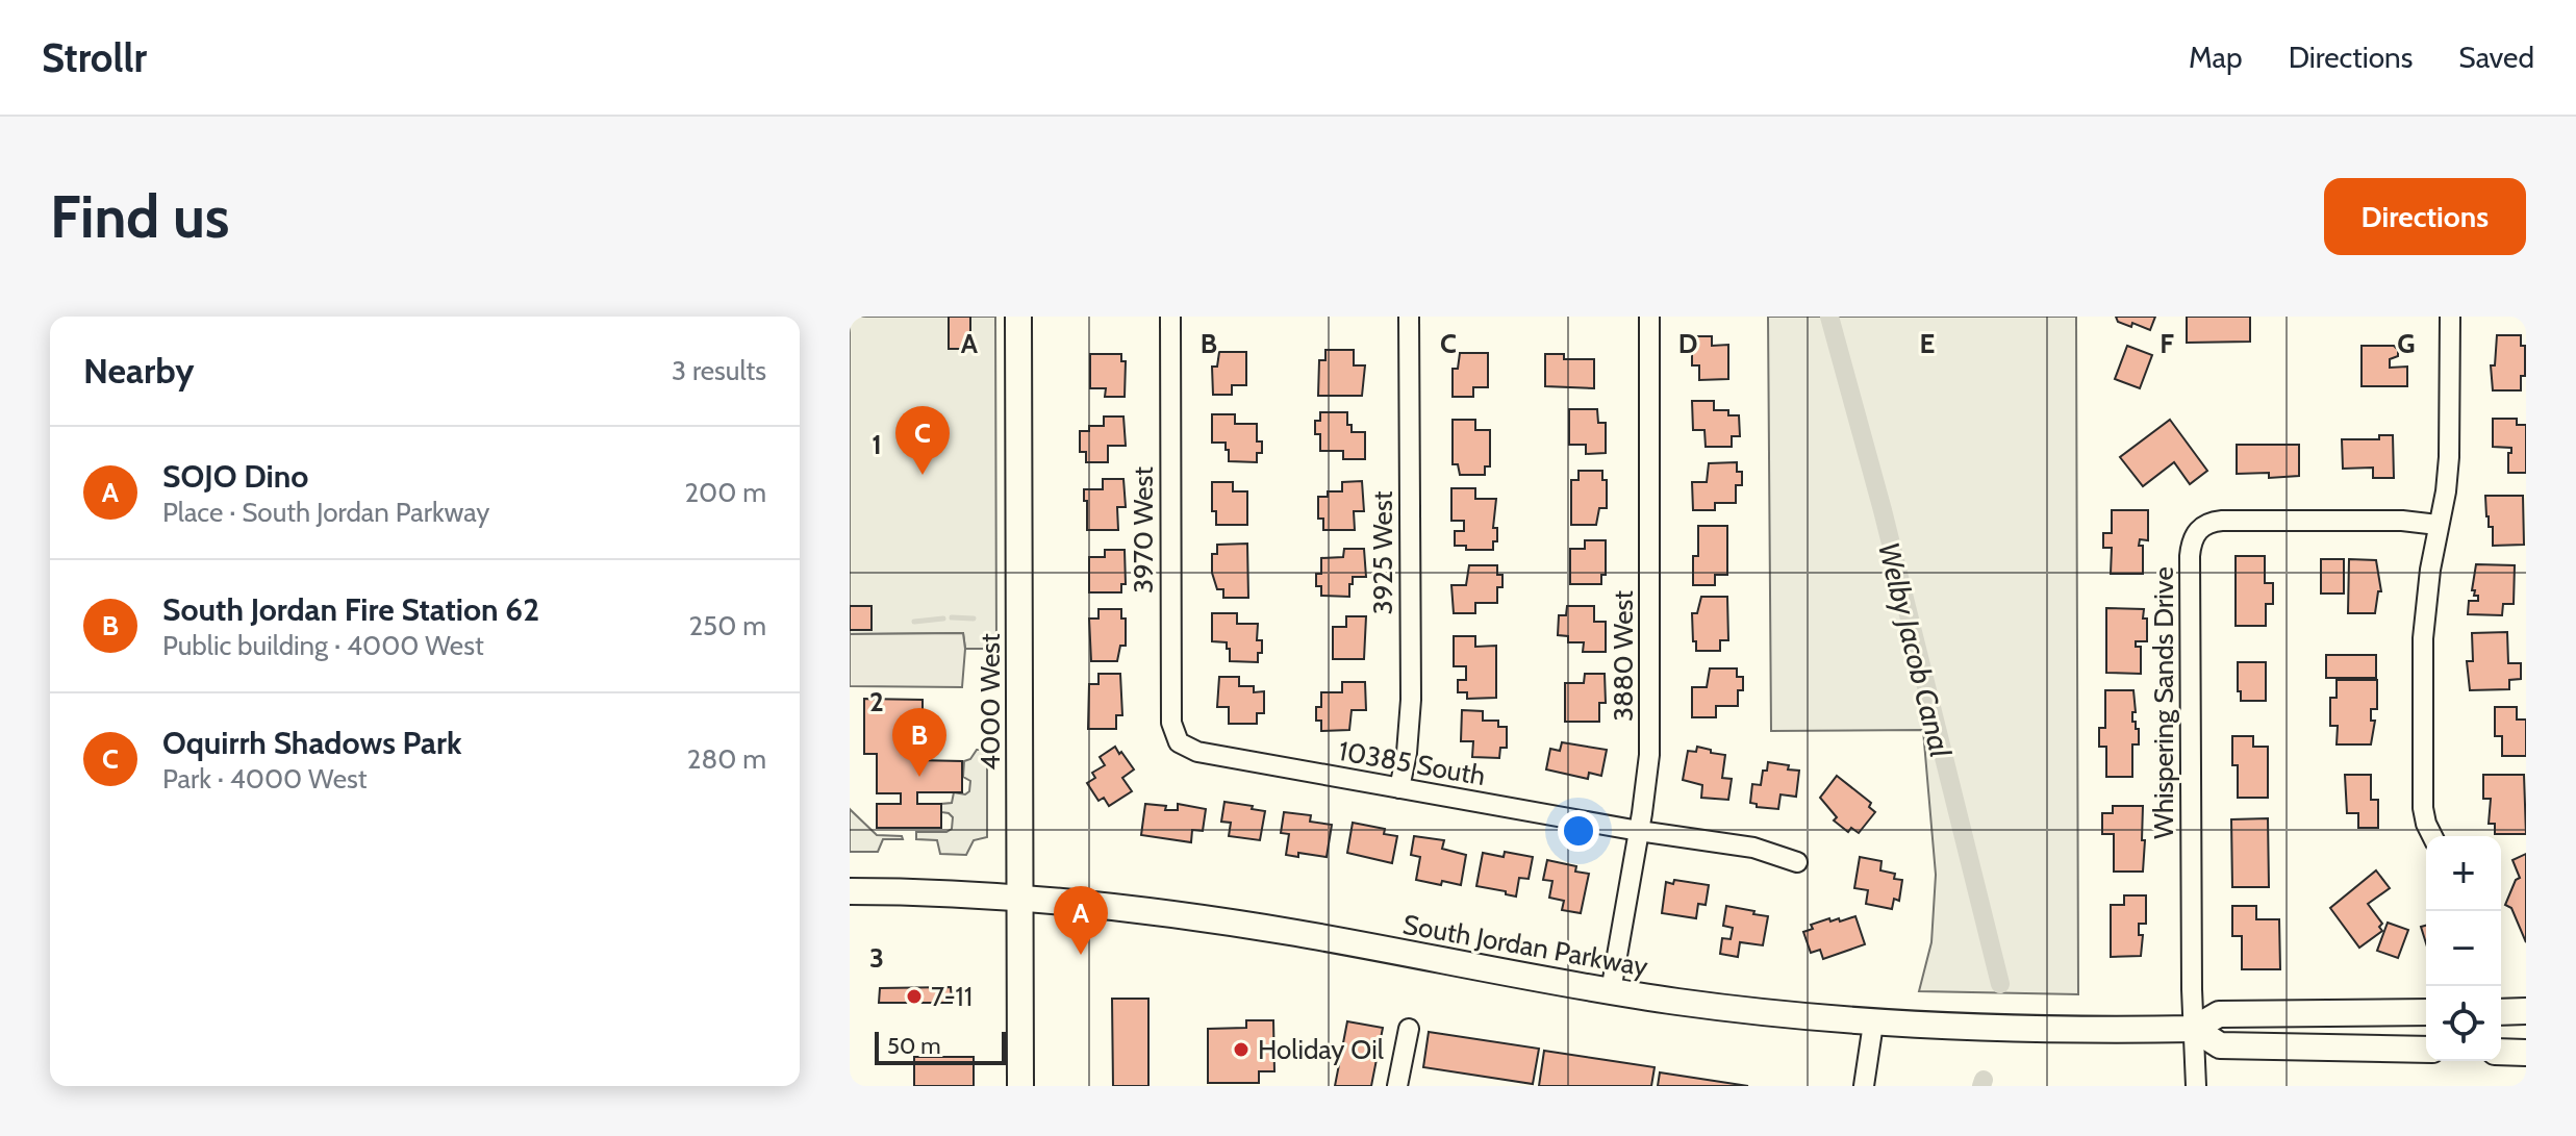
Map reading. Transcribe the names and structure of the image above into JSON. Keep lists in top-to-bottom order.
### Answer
{
  "streets": {
    "main road": ["4000 West", "South Jordan Parkway"],
    "street": [
      "3970 West",
      "3925 West",
      "3880 West",
      "Whispering Sands Drive",
      "10385 South"
    ]
  },
  "crossings": [
    ["3970 West", "10385 South"],
    ["3925 West", "10385 South"],
    ["3880 West", "10385 South"],
    ["3880 West", "South Jordan Parkway"],
    ["4000 West", "South Jordan Parkway"],
    ["Whispering Sands Drive", "South Jordan Parkway"]
  ],
  "water": ["Welby Jacob Canal"],
  "places": ["7-11", "Holiday Oil"],
  "scale_bar": "50 m",
  "page": {
    "header": "Strollr",
    "nav": ["Map", "Directions", "Saved"],
    "buttons": "Directions",
    "title": "Find us",
    "heading": ["Nearby", "3 results"],
    "pins": ["C", "B", "A"],
    "list": [
      {
        "mark": "A",
        "name": "SOJO Dino",
        "note": "Place · South Jordan Parkway",
        "value": "200 m"
      },
      {
        "mark": "B",
        "name": "South Jordan Fire Station 62",
        "note": "Public building · 4000 West",
        "value": "250 m"
      },
      {
        "mark": "C",
        "name": "Oquirrh Shadows Park",
        "note": "Park · 4000 West",
        "value": "280 m"
      }
    ],
    "map_buttons": ["+", "−"],
    "scale": "50 m"
  },
  "grid": {
    "columns": [
      "A",
      "B",
      "C",
      "D",
      "E",
      "F",
      "G"
    ],
    "rows": ["1", "2", "3"]
  }
}
